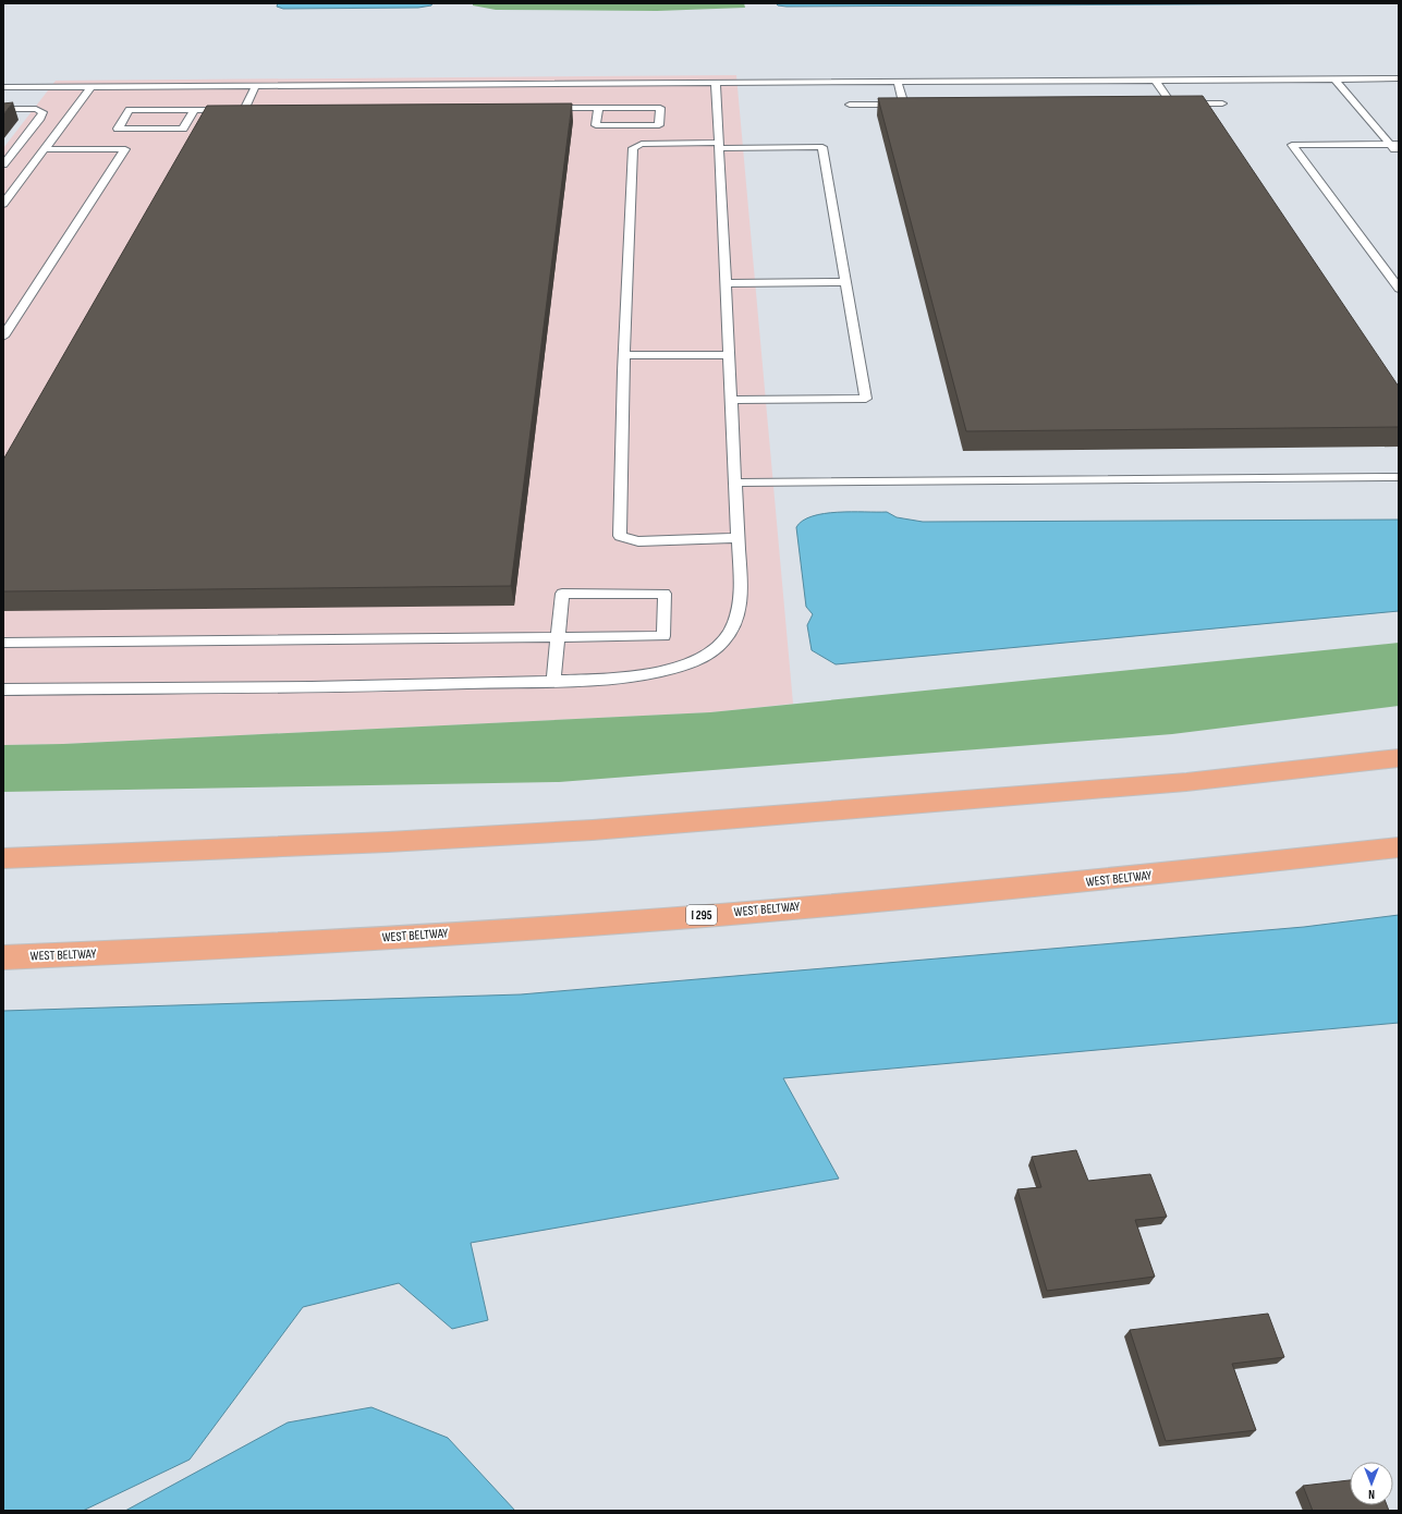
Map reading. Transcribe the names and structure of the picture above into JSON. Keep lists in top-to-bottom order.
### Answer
{
  "streets": {
    "highway": ["WEST BELTWAY", "I 295"]
  },
  "north": "bottom"
}
